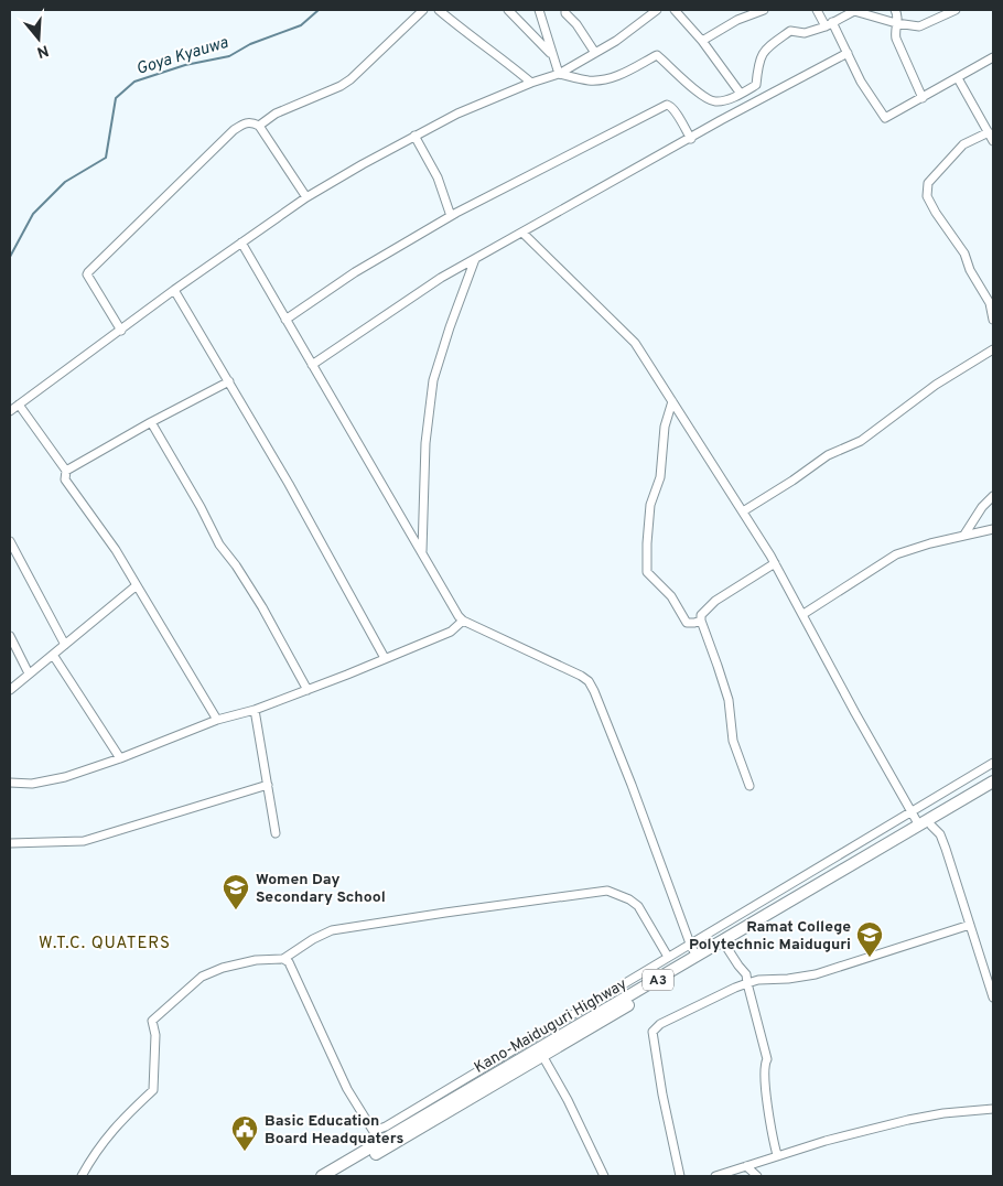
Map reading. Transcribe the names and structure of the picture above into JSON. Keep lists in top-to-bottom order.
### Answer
{
  "streets": {
    "highway": ["A3", "Kano-Maiduguri Highway"]
  },
  "districts": ["W.T.C. QUATERS"],
  "water": ["Goya Kyauwa"],
  "places": {
    "school or university": ["Women Day Secondary School", "Ramat College Polytechnic Maiduguri"],
    "public building": ["Basic Education Board Headquaters"]
  },
  "north": "bottom"
}
